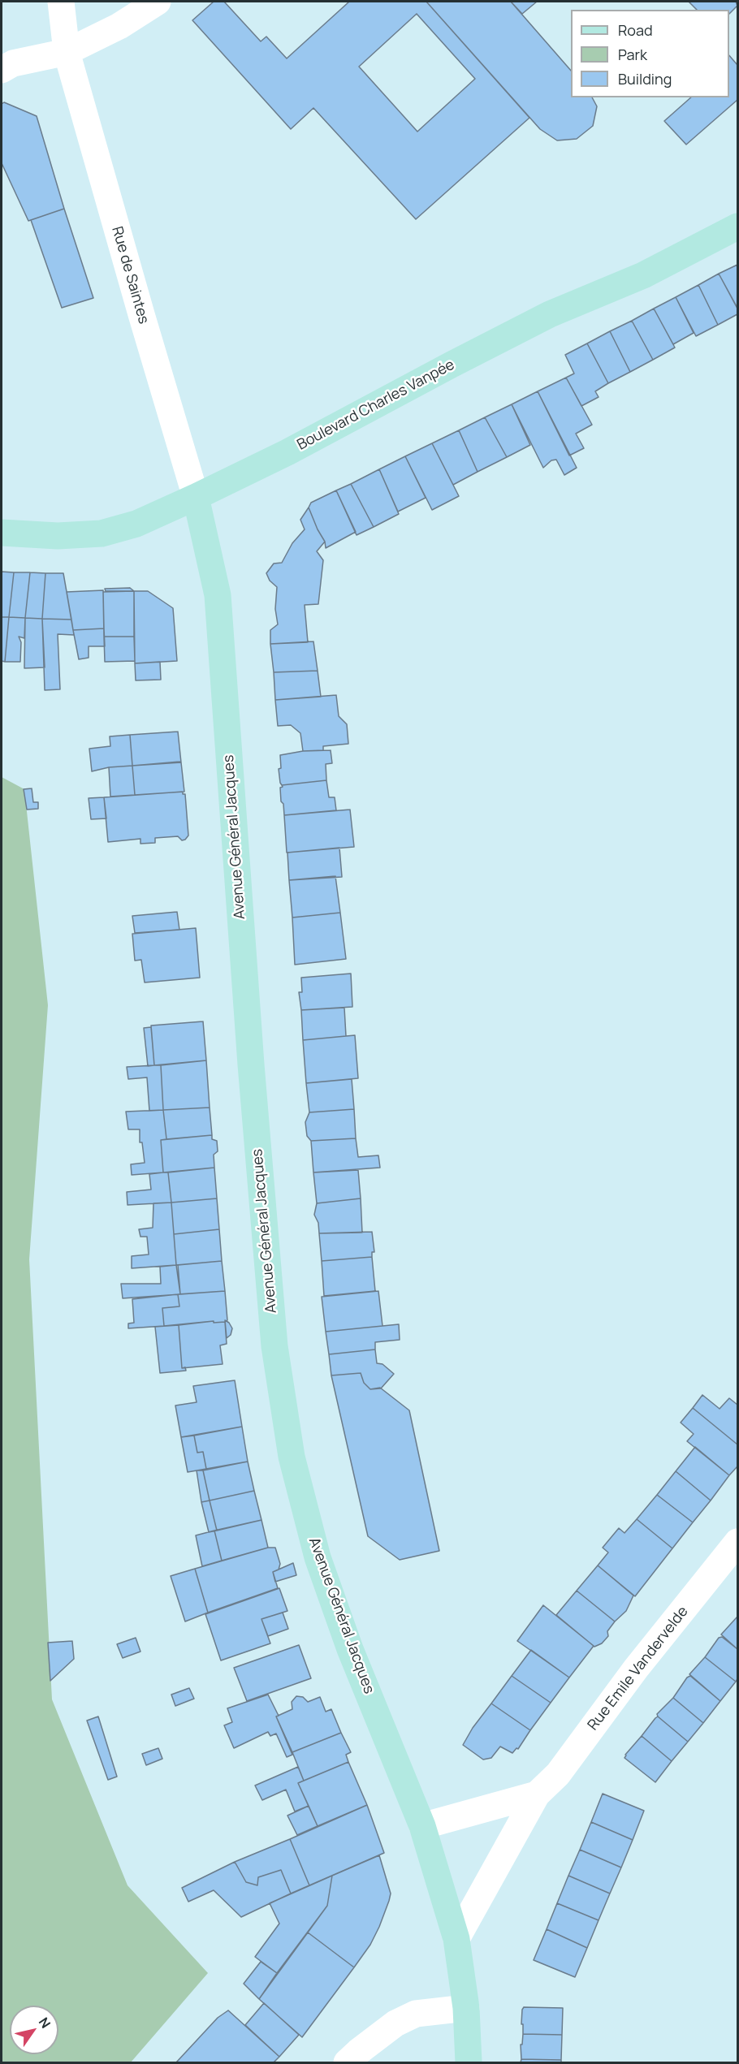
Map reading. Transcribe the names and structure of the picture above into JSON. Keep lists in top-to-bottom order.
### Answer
{
  "streets": {
    "main road": ["Boulevard Charles Vanpée", "Avenue Général Jacques"],
    "street": ["Rue de Saintes", "Rue Emile Vandervelde"]
  },
  "crossings": [
    ["Rue de Saintes", "Boulevard Charles Vanpée"],
    ["Rue de Saintes", "Avenue Général Jacques"],
    ["Boulevard Charles Vanpée", "Avenue Général Jacques"],
    ["Avenue Général Jacques", "Rue Emile Vandervelde"]
  ],
  "legend": ["Road", "Park", "Building"],
  "north": "top right"
}
